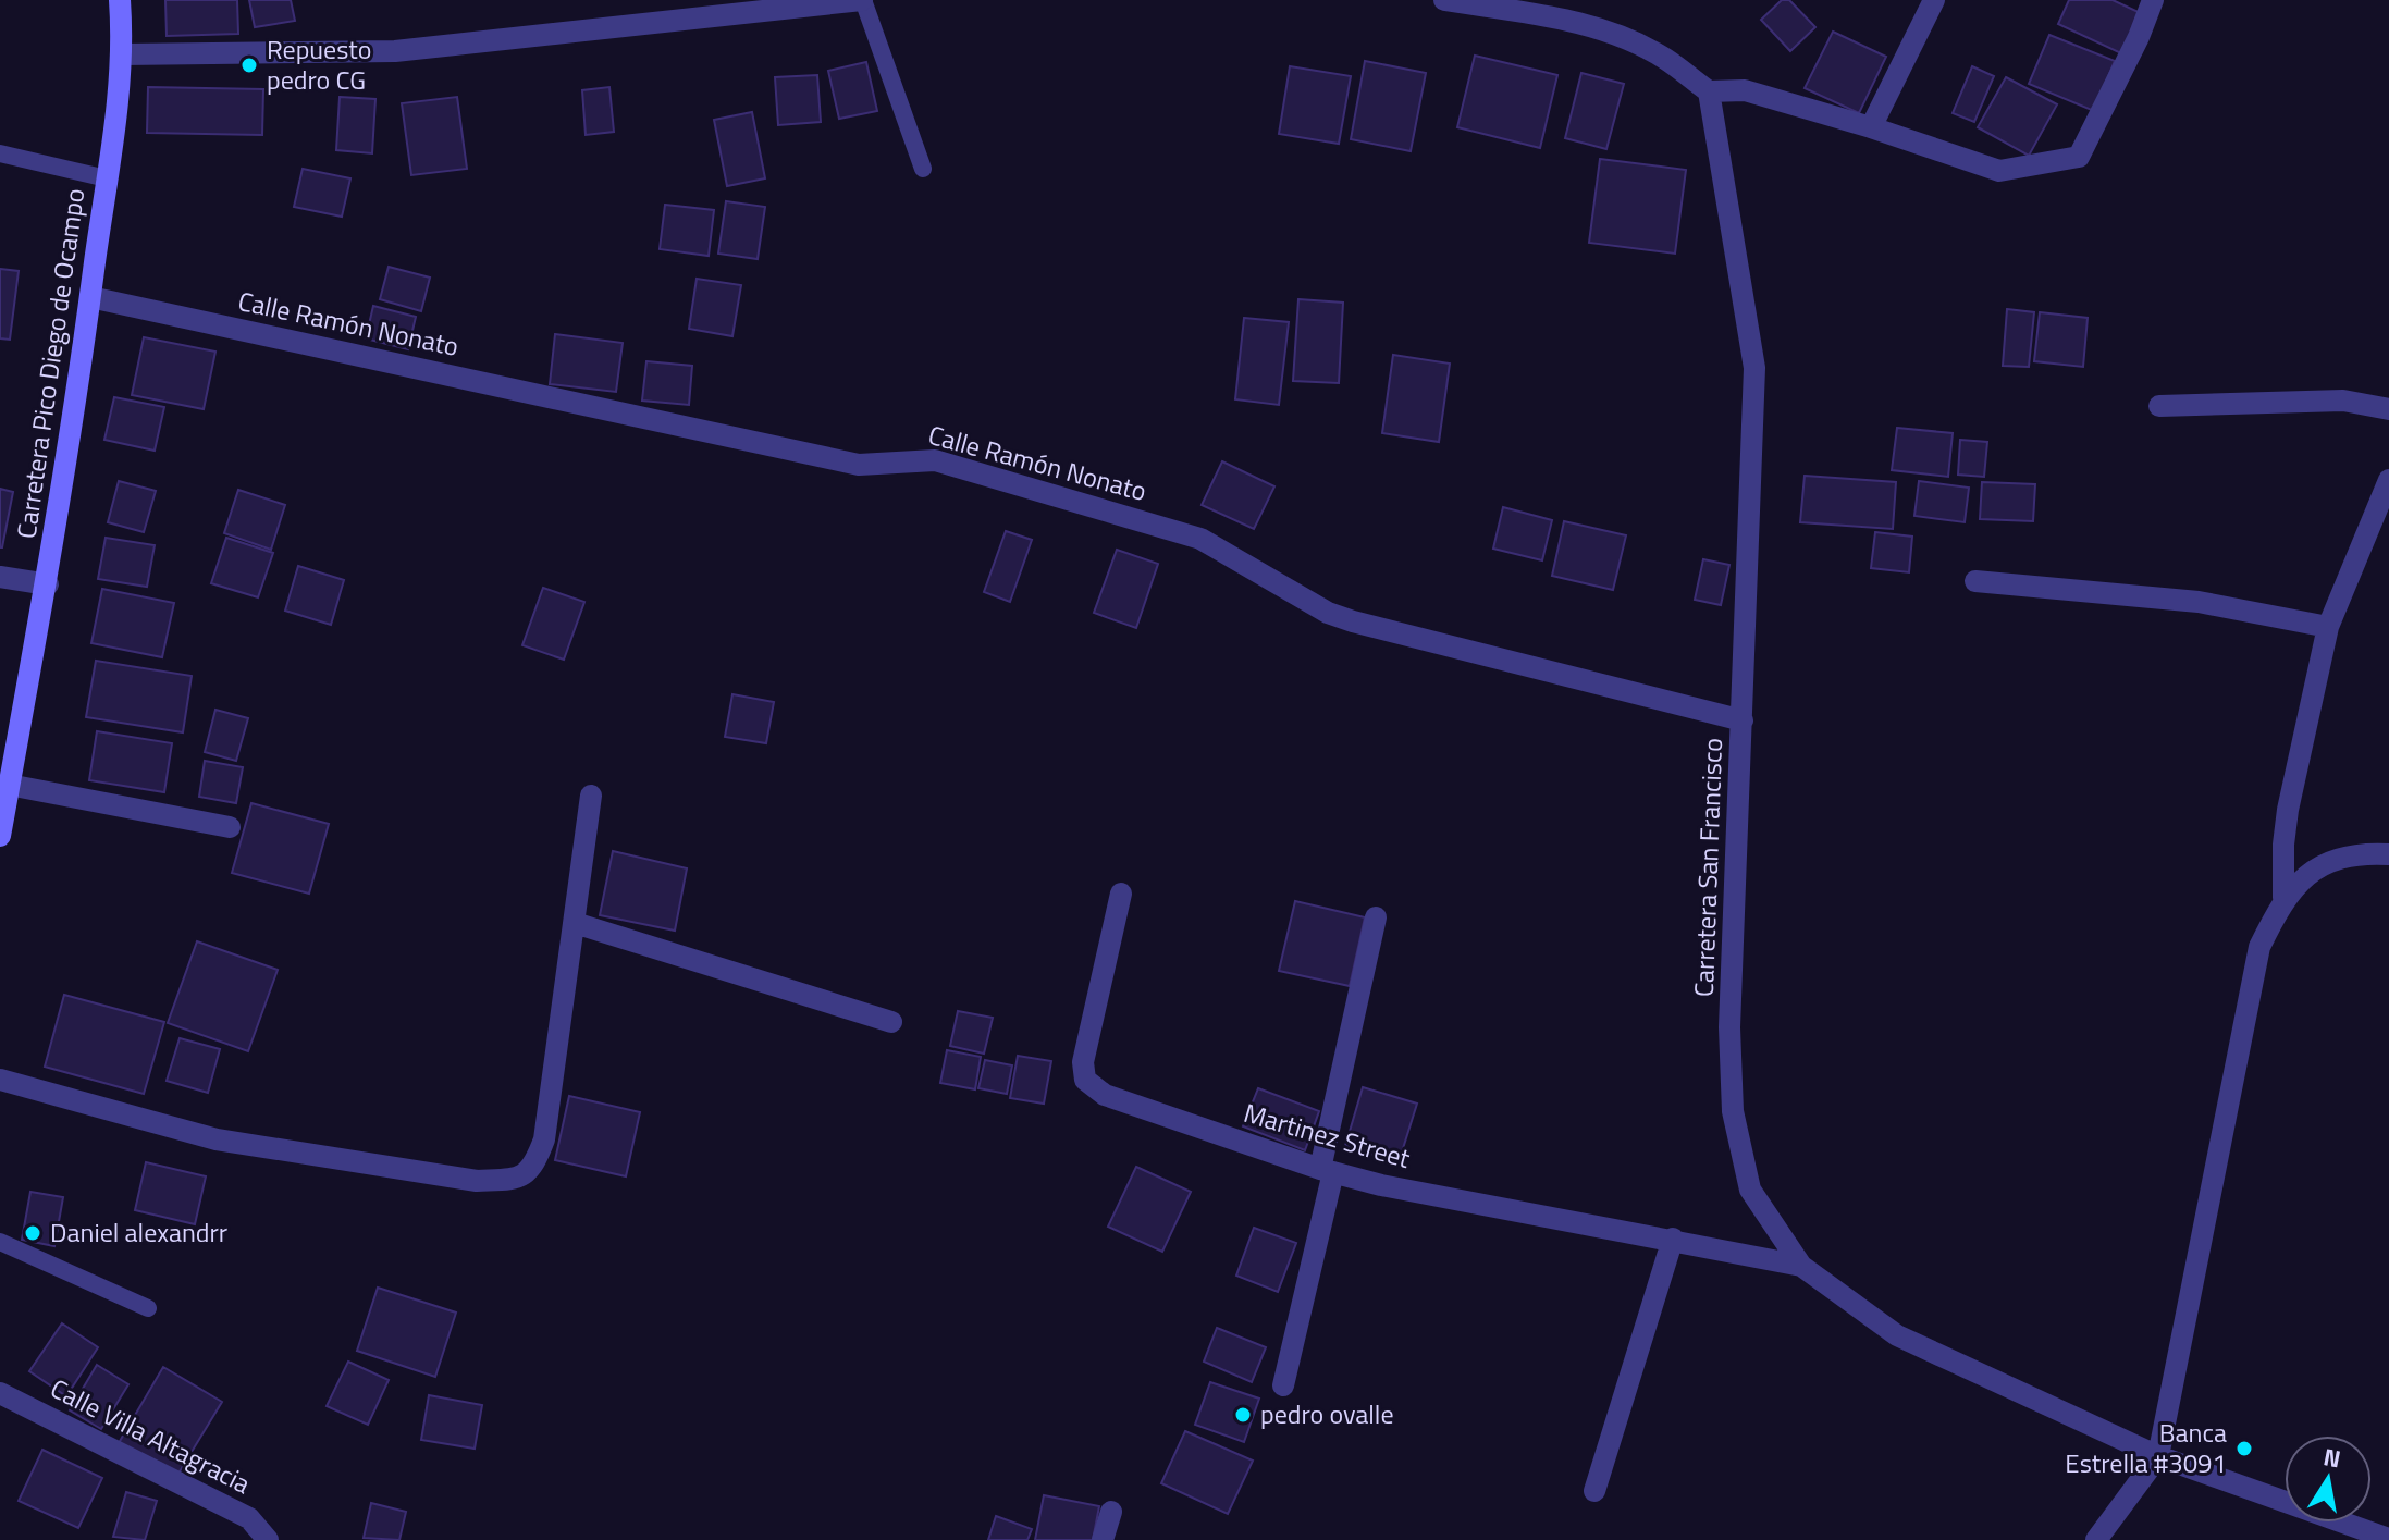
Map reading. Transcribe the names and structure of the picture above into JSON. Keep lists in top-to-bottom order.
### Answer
{
  "streets": {
    "street": [
      "Calle Ramón Nonato",
      "Carretera Pico Diego de Ocampo",
      "Carretera San Francisco",
      "Martinez Street",
      "Calle Villa Altagracia"
    ]
  },
  "crossings": [
    ["Calle Ramón Nonato", "Carretera Pico Diego de Ocampo"],
    ["Calle Ramón Nonato", "Carretera San Francisco"],
    ["Carretera San Francisco", "Martinez Street"]
  ],
  "places": [
    "Repuesto pedro CG",
    "Daniel alexandrr",
    "pedro ovalle",
    "Banca Estrella #3091"
  ],
  "north": "top"
}
